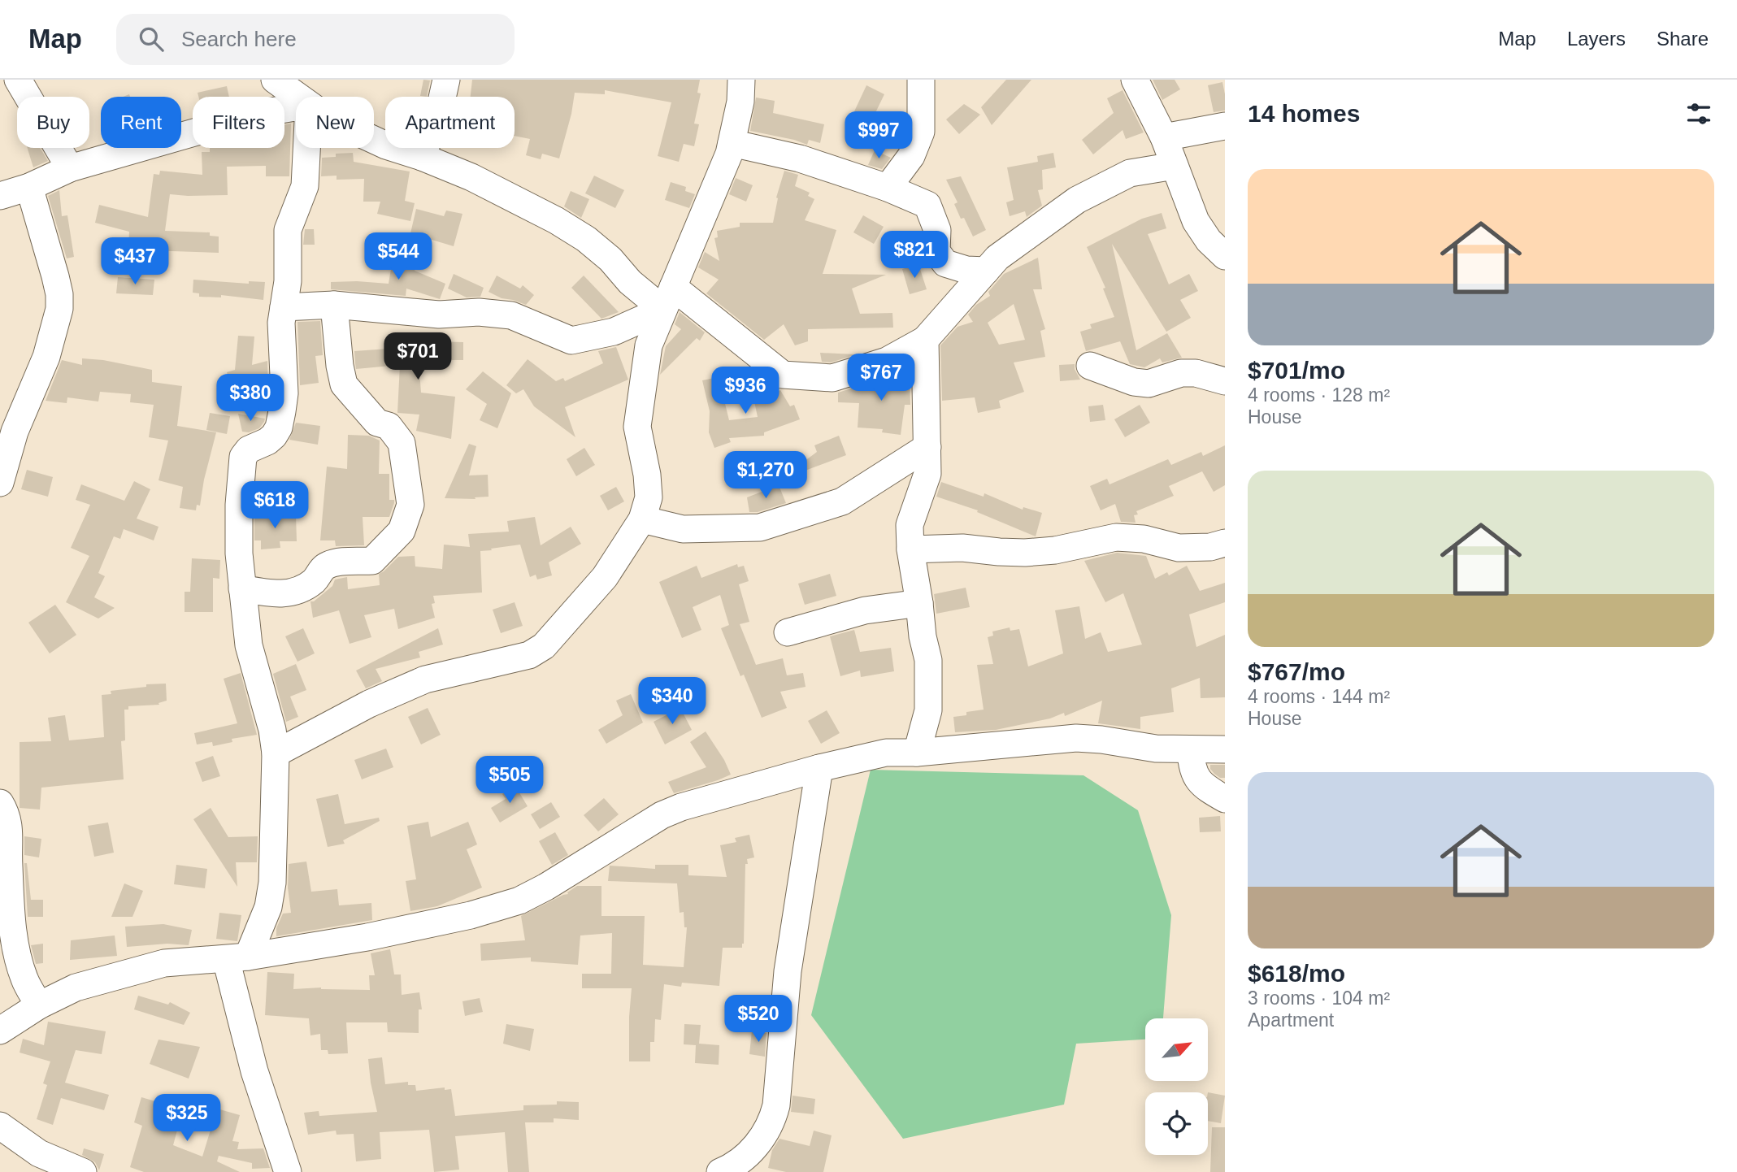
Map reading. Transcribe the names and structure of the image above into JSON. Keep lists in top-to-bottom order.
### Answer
{
  "north": "top right",
  "page": {
    "header": "Map",
    "search": "Search here",
    "nav": ["Map", "Layers", "Share"],
    "heading": "14 homes",
    "chip": [
      "Buy",
      "Rent",
      "Filters",
      "New",
      "Apartment"
    ],
    "price": [
      "$997",
      "$821",
      "$544",
      "$437",
      "$701",
      "$767",
      "$936",
      "$380",
      "$1,270",
      "$618",
      "$340",
      "$505",
      "$520",
      "$325"
    ],
    "list": [
      {
        "name": "$701/mo",
        "note": "4 rooms · 128 m² · House"
      },
      {
        "name": "$767/mo",
        "note": "4 rooms · 144 m² · House"
      },
      {
        "name": "$618/mo",
        "note": "3 rooms · 104 m² · Apartment"
      }
    ]
  }
}
